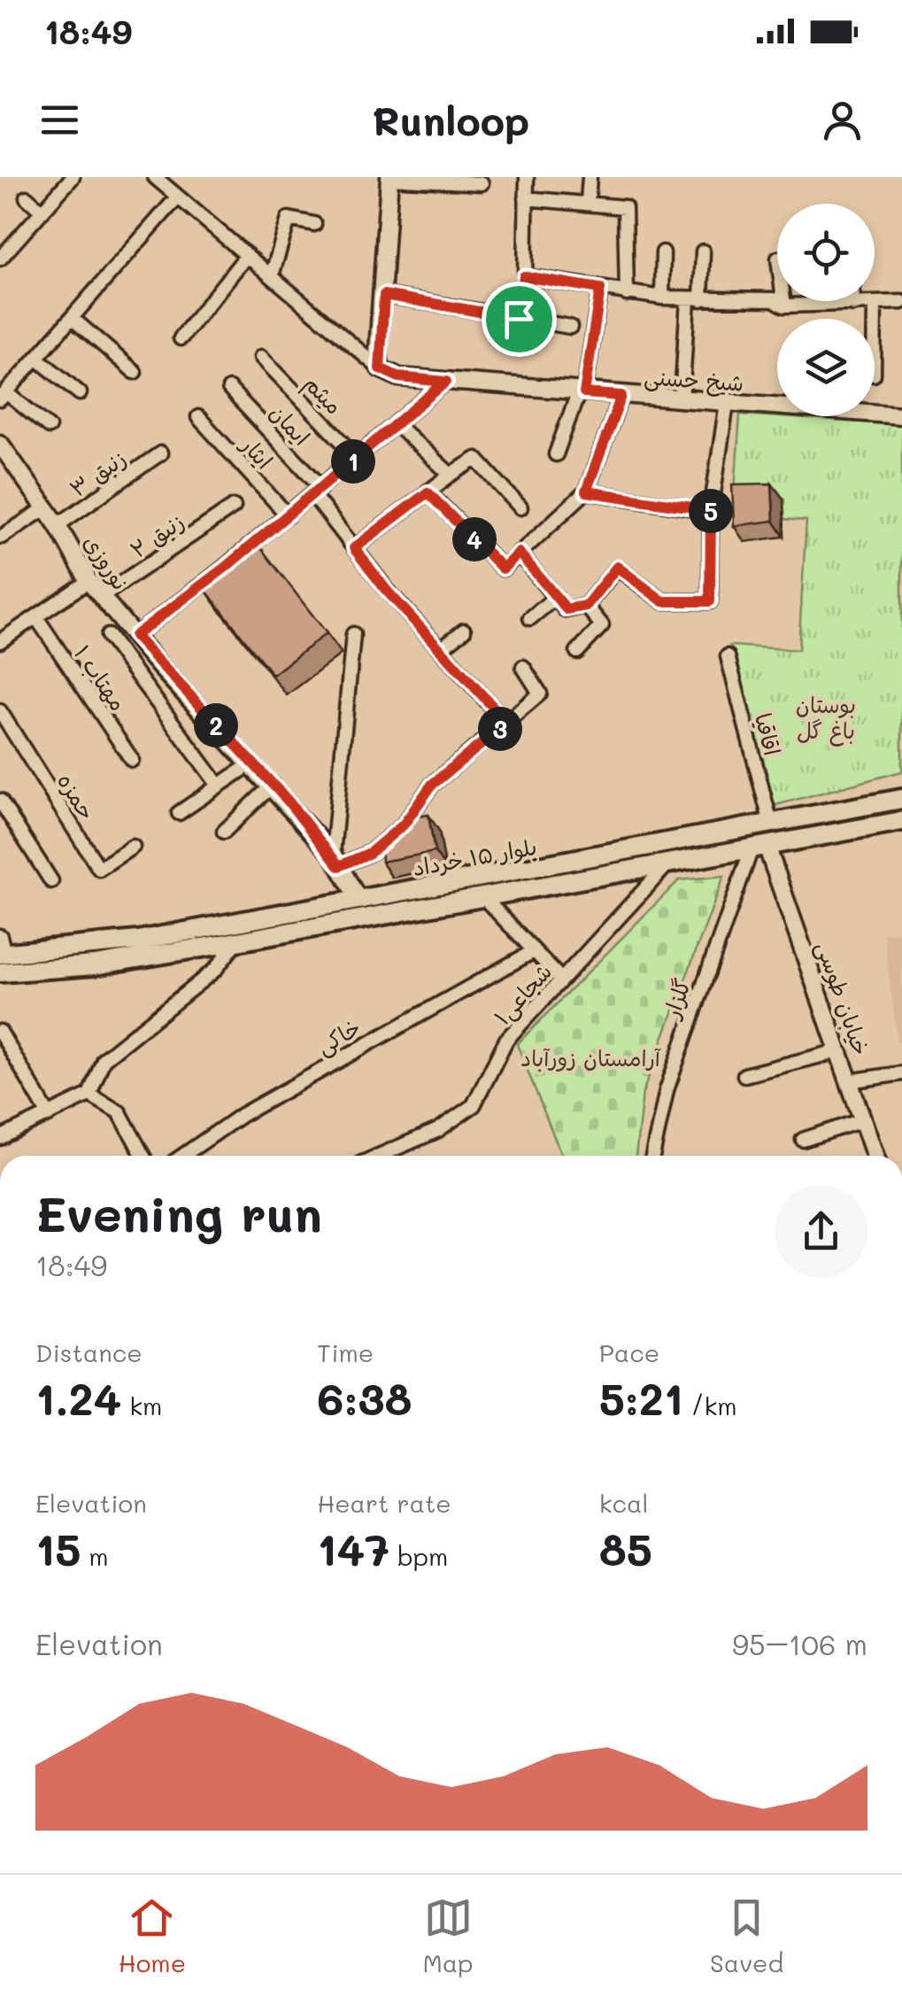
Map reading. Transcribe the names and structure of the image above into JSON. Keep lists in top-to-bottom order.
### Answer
{
  "streets": {
    "main road": ["بلوار ۱۵ خرداد"],
    "street": [
      "شیخ حسنی",
      "میثم",
      "ایمان",
      "ایثار",
      "زنبق ۳",
      "زنبق ۲",
      "نوروزی",
      "مهتاب ۱",
      "اقاقیا",
      "حمزه",
      "شجاعی۱",
      "گلزار",
      "خیابان طوسی",
      "خاکی"
    ]
  },
  "crossings": [
    ["زنبق ۳", "نوروزی"],
    ["زنبق ۲", "نوروزی"],
    ["نوروزی", "بلوار ۱۵ خرداد"],
    ["اقاقیا", "بلوار ۱۵ خرداد"],
    ["بلوار ۱۵ خرداد", "شجاعی۱"],
    ["بلوار ۱۵ خرداد", "گلزار"],
    ["بلوار ۱۵ خرداد", "خیابان طوسی"],
    ["گلزار", "خیابان طوسی"]
  ],
  "parks": ["بوستان باغ گل", "آرامستان زورآباد"],
  "page": {
    "status": "18:49",
    "header": "Runloop",
    "pins": [
      "1",
      "5",
      "4",
      "2",
      "3"
    ],
    "heading": ["Evening run", "18:49"],
    "stats": [
      ["Distance", "1.24 km"],
      ["Time", "6:38"],
      ["Pace", "5:21 /km"],
      ["Elevation", "15 m"],
      ["Heart rate", "147 bpm"],
      ["kcal", "85"]
    ],
    "chart": ["Elevation", "95–106 m"],
    "tabs": ["Home", "Map", "Saved"]
  }
}
